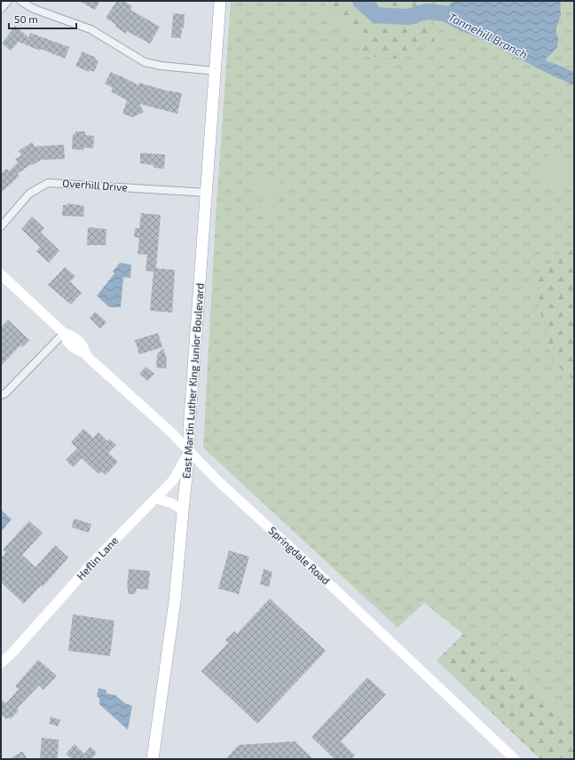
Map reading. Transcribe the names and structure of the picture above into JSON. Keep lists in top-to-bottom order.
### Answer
{
  "streets": {
    "main road": ["East Martin Luther King Junior Boulevard", "Springdale Road", "Heflin Lane"],
    "street": ["Overhill Drive"]
  },
  "crossings": [
    ["Overhill Drive", "East Martin Luther King Junior Boulevard"],
    ["East Martin Luther King Junior Boulevard", "Springdale Road"],
    ["East Martin Luther King Junior Boulevard", "Heflin Lane"],
    ["Springdale Road", "Heflin Lane"]
  ],
  "water": ["Tannehill Branch"],
  "scale_bar": "50 m"
}
